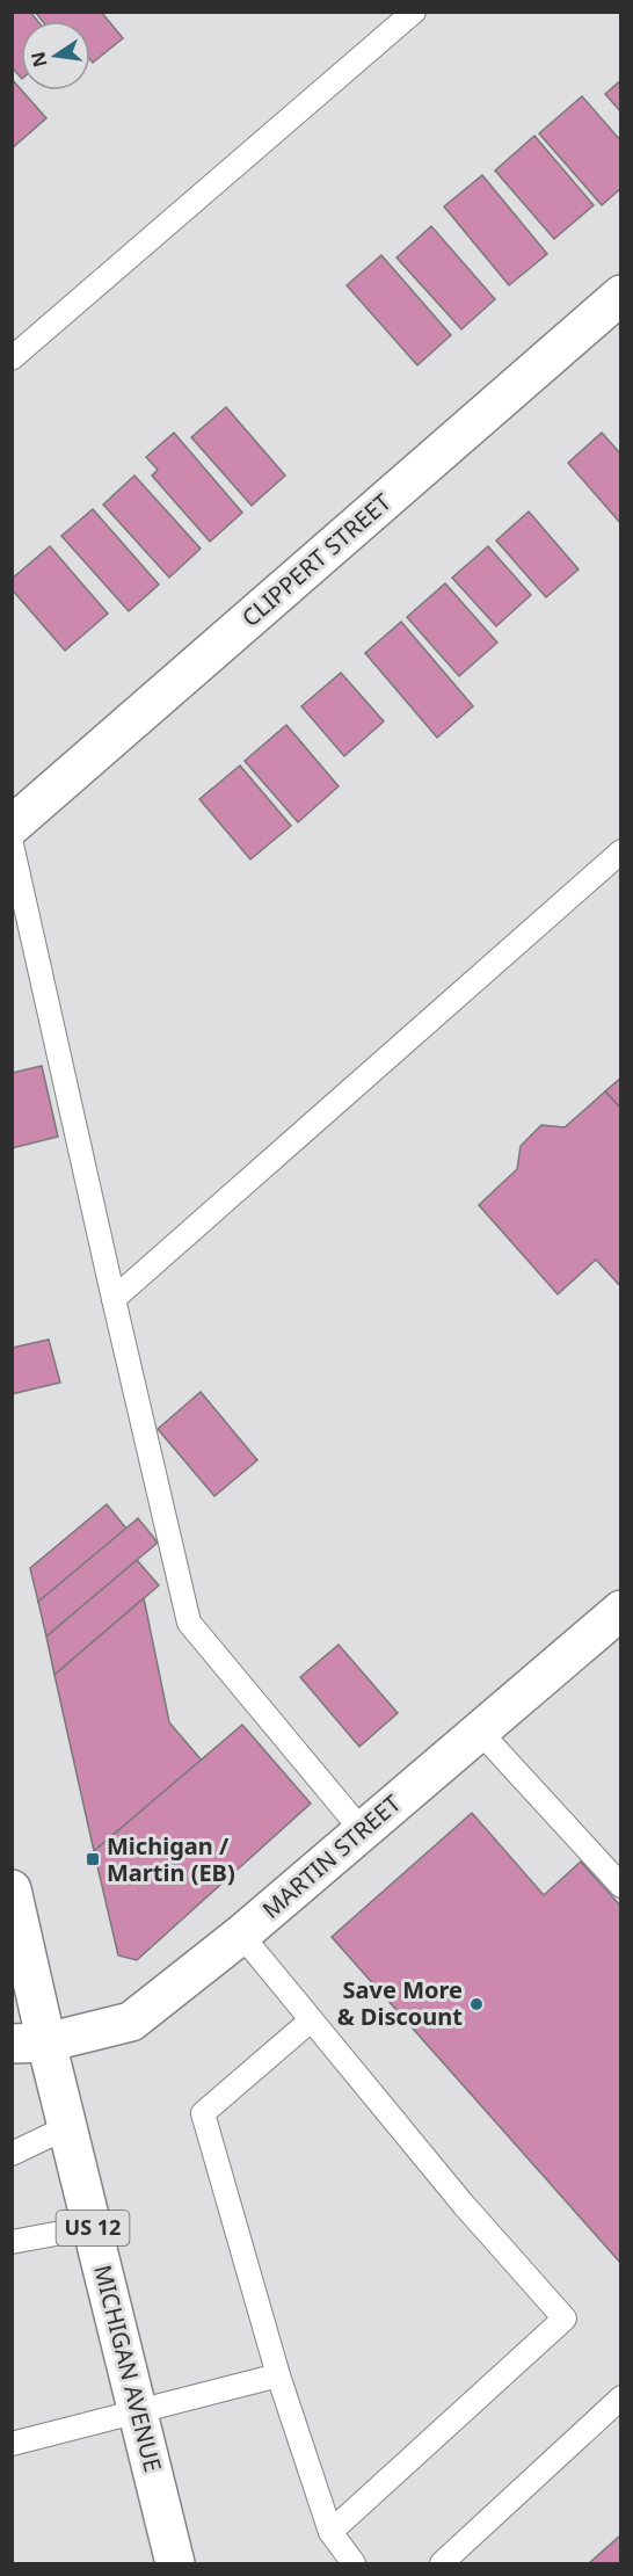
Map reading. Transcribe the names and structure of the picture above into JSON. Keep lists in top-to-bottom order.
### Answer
{
  "streets": {
    "street": [
      "CLIPPERT STREET",
      "MARTIN STREET",
      "US 12",
      "MICHIGAN AVENUE"
    ]
  },
  "crossings": [
    ["MARTIN STREET", "MICHIGAN AVENUE"]
  ],
  "places": {
    "transit": ["Michigan / Martin (EB)"],
    "other": ["Save More & Discount"]
  },
  "north": "left"
}
